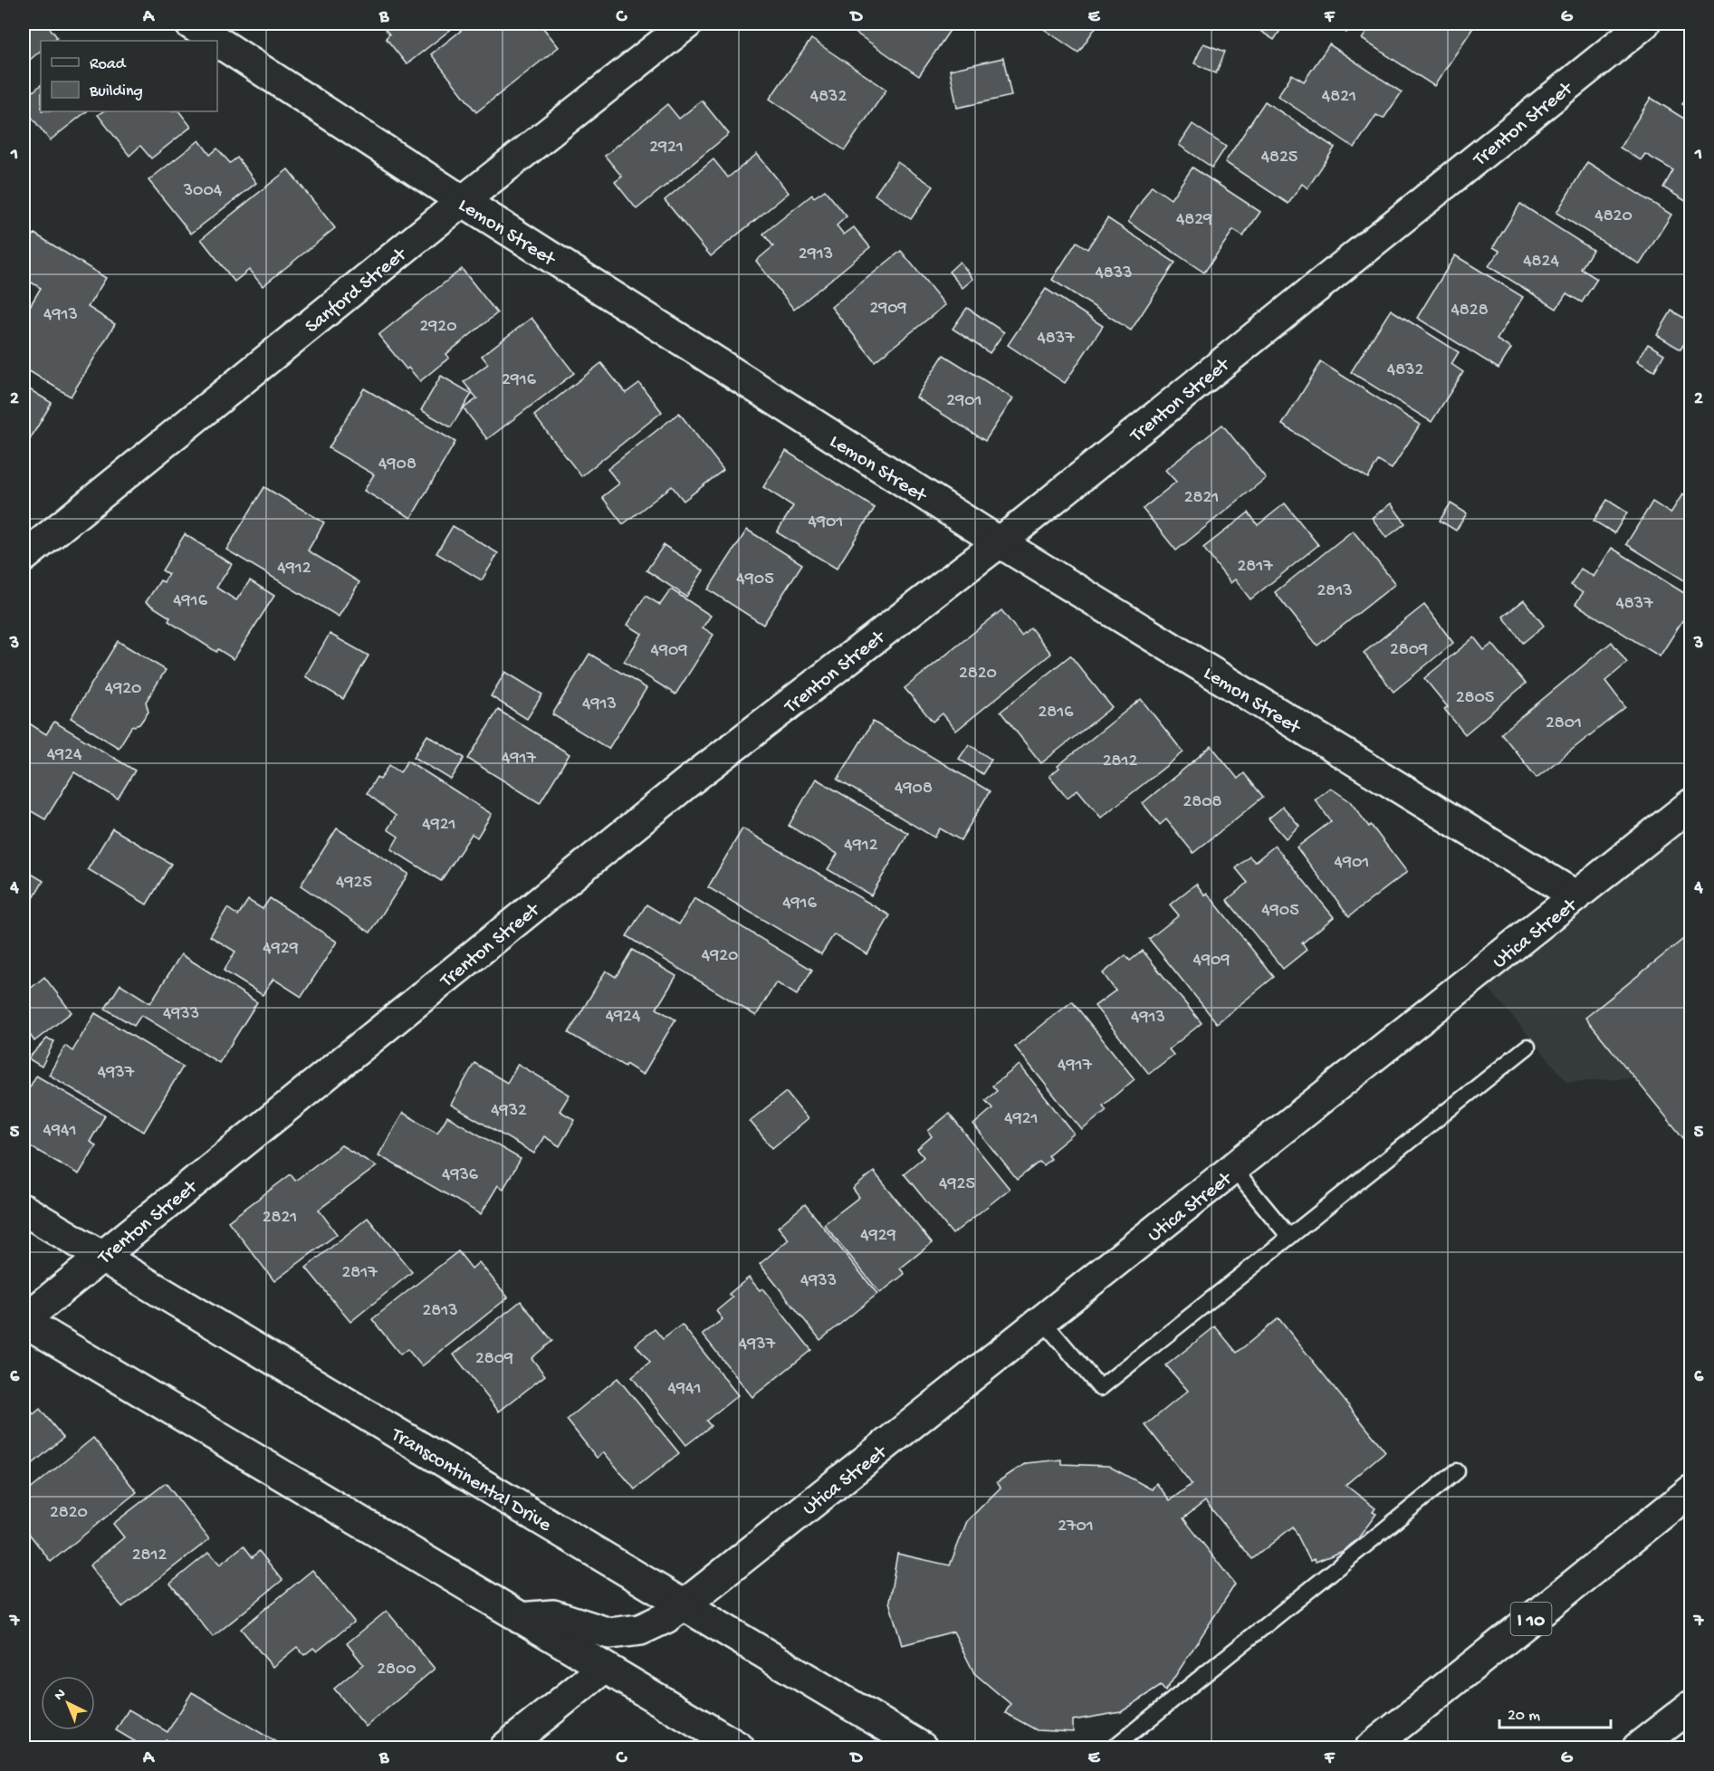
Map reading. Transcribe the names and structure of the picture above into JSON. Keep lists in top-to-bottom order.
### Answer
{
  "streets": {
    "main road": [
      "Trenton Street",
      "Lemon Street",
      "Sanford Street",
      "Utica Street",
      "Transcontinental Drive",
      "I 10"
    ]
  },
  "crossings": [
    ["Trenton Street", "Lemon Street"],
    ["Trenton Street", "Transcontinental Drive"],
    ["Lemon Street", "Sanford Street"],
    ["Lemon Street", "Utica Street"],
    ["Utica Street", "Transcontinental Drive"]
  ],
  "house_numbers": [
    "4832",
    "4821",
    "2921",
    "4825",
    "3004",
    "4820",
    "4829",
    "2913",
    "4824",
    "4833",
    "2909",
    "4828",
    "4913",
    "2920",
    "4837",
    "4832",
    "2916",
    "2901",
    "4908",
    "2821",
    "4901",
    "2817",
    "4912",
    "4905",
    "2813",
    "4916",
    "4837",
    "2809",
    "4909",
    "2820",
    "4920",
    "2805",
    "4913",
    "2816",
    "2801",
    "4924",
    "4917",
    "2812",
    "4908",
    "2808",
    "4921",
    "4912",
    "4901",
    "4925",
    "4916",
    "4905",
    "4929",
    "4920",
    "4909",
    "4933",
    "4924",
    "4913",
    "4917",
    "4937",
    "4932",
    "4921",
    "4941",
    "4936",
    "4925",
    "2821",
    "4929",
    "2817",
    "4933",
    "2813",
    "4937",
    "2809",
    "4941",
    "2820",
    "2701",
    "2812",
    "2800"
  ],
  "legend": ["Road", "Building"],
  "scale_bar": "20 m",
  "north": "top left",
  "grid": {
    "columns": [
      "A",
      "B",
      "C",
      "D",
      "E",
      "F",
      "G"
    ],
    "rows": [
      "1",
      "2",
      "3",
      "4",
      "5",
      "6",
      "7"
    ]
  }
}
